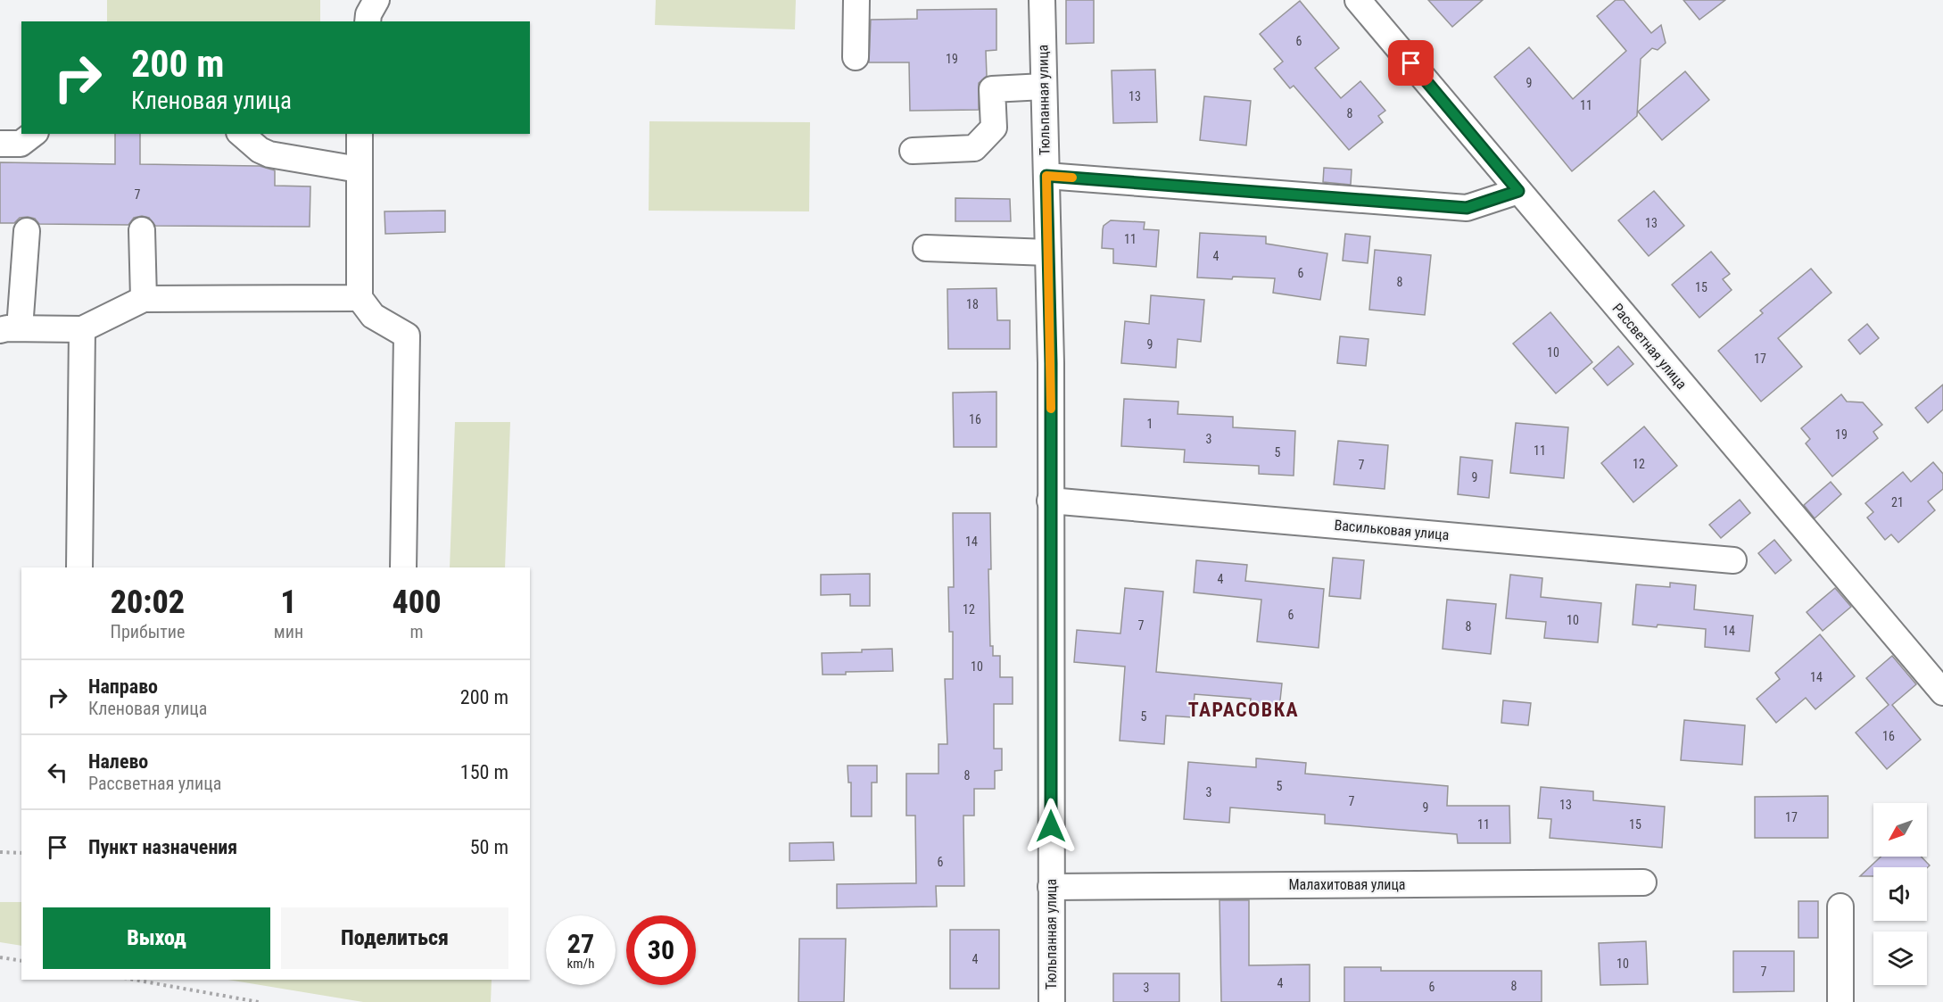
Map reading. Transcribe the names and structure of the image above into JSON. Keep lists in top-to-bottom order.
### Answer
{
  "streets": {
    "street": [
      "Тюльпанная улица",
      "Рассветная улица",
      "Васильковая улица",
      "Малахитовая улица"
    ]
  },
  "crossings": [
    ["Тюльпанная улица", "Васильковая улица"],
    ["Тюльпанная улица", "Малахитовая улица"]
  ],
  "districts": ["ТАРАСОВКА"],
  "house_numbers": [
    "6",
    "19",
    "9",
    "13",
    "11",
    "8",
    "7",
    "13",
    "11",
    "4",
    "6",
    "8",
    "15",
    "18",
    "9",
    "10",
    "17",
    "16",
    "1",
    "19",
    "3",
    "11",
    "5",
    "12",
    "7",
    "9",
    "21",
    "14",
    "4",
    "12",
    "6",
    "10",
    "7",
    "8",
    "14",
    "10",
    "14",
    "5",
    "16",
    "8",
    "5",
    "3",
    "7",
    "13",
    "9",
    "17",
    "11",
    "15",
    "6",
    "4",
    "10",
    "7",
    "4",
    "8",
    "6",
    "3"
  ],
  "north": "bottom left",
  "page": {
    "turn": ["200 m", "Кленовая улица"],
    "eta": [
      "20:02",
      "Прибытие",
      "1",
      "мин",
      "400",
      "m"
    ],
    "list": [
      {
        "name": "Направо",
        "note": "Кленовая улица",
        "value": "200 m"
      },
      {
        "name": "Налево",
        "note": "Рассветная улица",
        "value": "150 m"
      },
      {
        "name": "Пункт назначения",
        "value": "50 m"
      }
    ],
    "buttons": ["Выход", "Поделиться"],
    "speed": "27 km/h",
    "limit": "30"
  }
}
